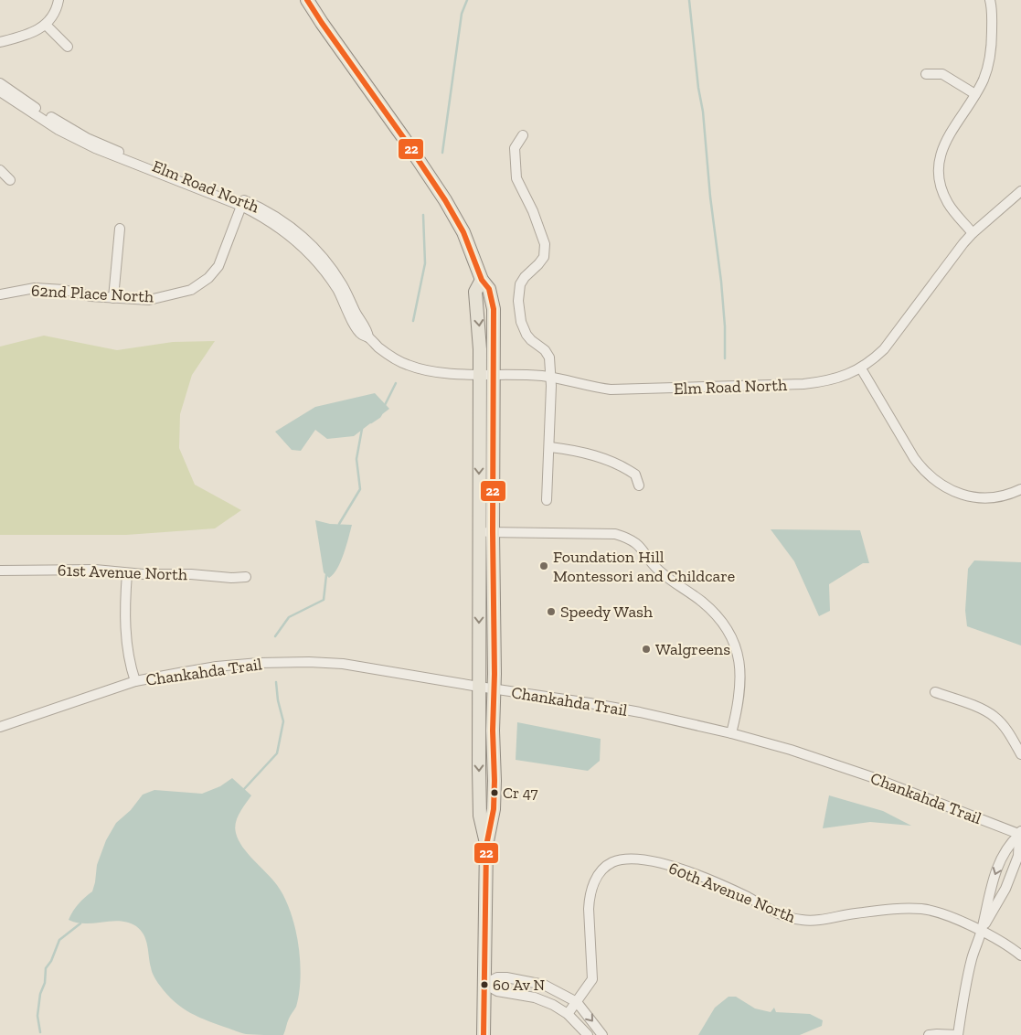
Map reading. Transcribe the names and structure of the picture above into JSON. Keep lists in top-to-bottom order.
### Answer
{
  "streets": {
    "street": [
      "Elm Road North",
      "62nd Place North",
      "61st Avenue North",
      "Chankahda Trail",
      "60th Avenue North"
    ]
  },
  "crossings": [
    ["Elm Road North", "62nd Place North"]
  ],
  "places": [
    "Foundation Hill Montessori and Childcare",
    "Speedy Wash",
    "Walgreens",
    "Cr 47",
    "60 Av N"
  ],
  "lines": ["transit line 22"]
}
